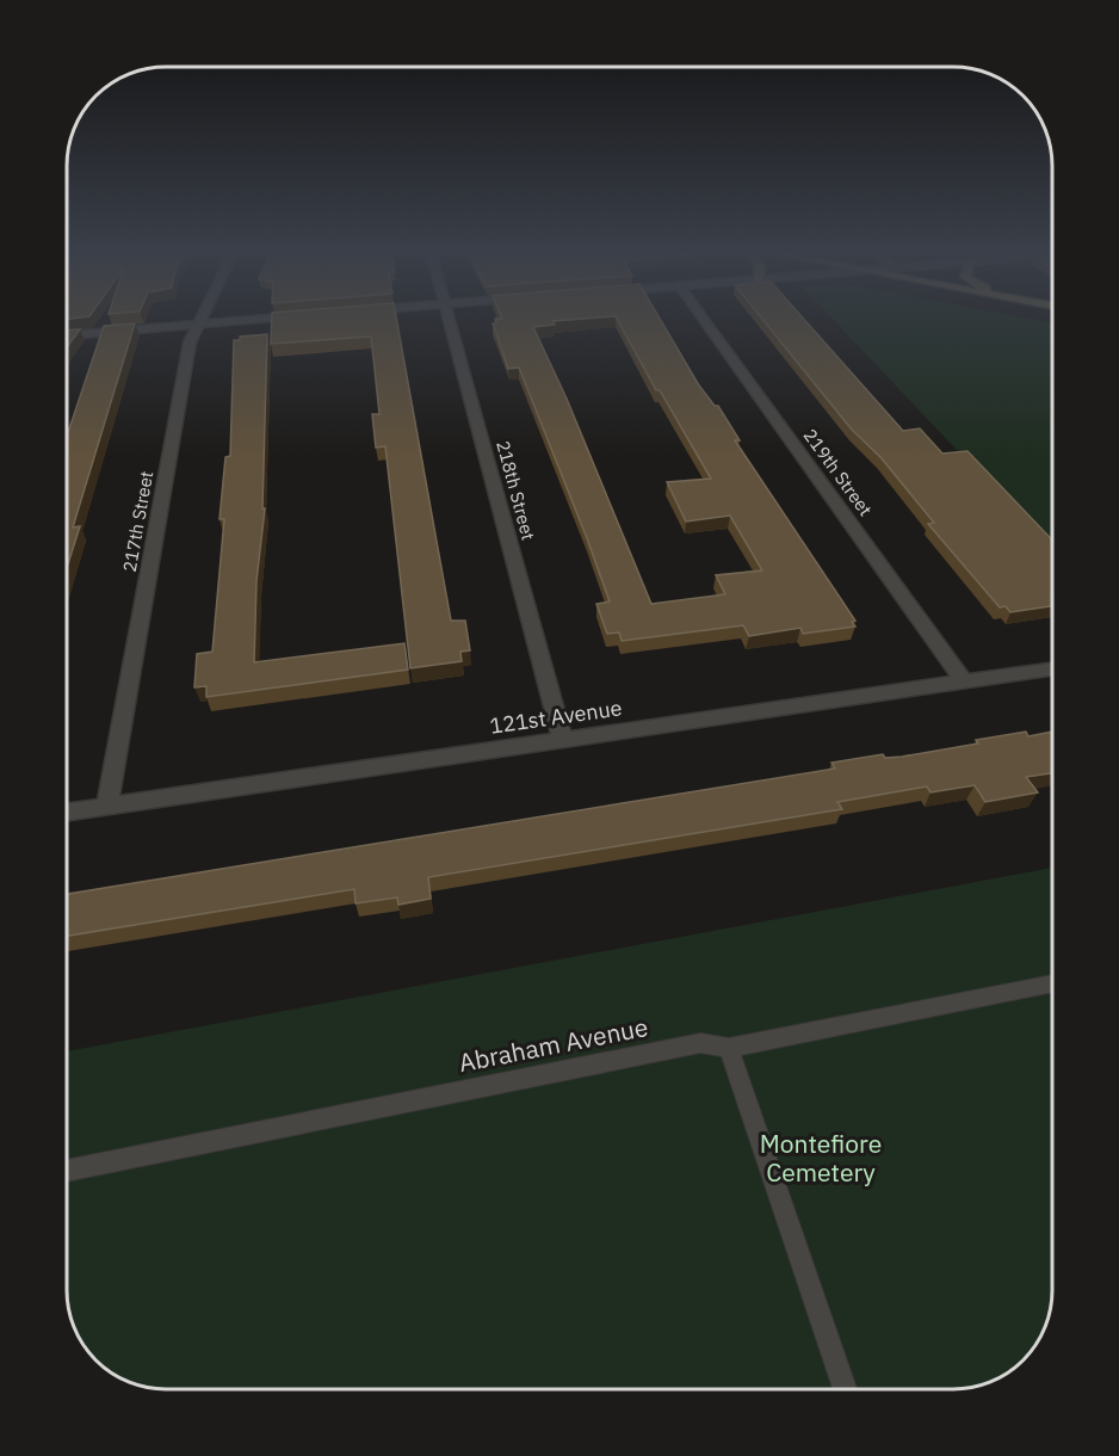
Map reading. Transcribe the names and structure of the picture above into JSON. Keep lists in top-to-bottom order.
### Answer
{
  "streets": {
    "street": [
      "219th Street",
      "218th Street",
      "217th Street",
      "121st Avenue"
    ],
    "lane": ["Abraham Avenue"]
  },
  "crossings": [
    ["219th Street", "121st Avenue"],
    ["218th Street", "121st Avenue"],
    ["217th Street", "121st Avenue"]
  ],
  "parks": ["Montefiore Cemetery"]
}
